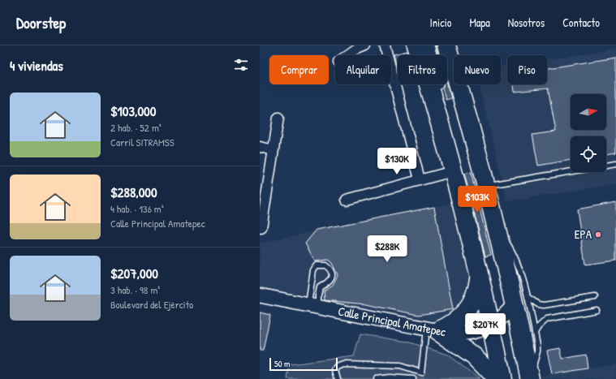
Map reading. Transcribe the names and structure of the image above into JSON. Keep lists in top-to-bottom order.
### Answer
{
  "streets": {
    "street": ["Calle Principal Amatepec"]
  },
  "places": ["EPA"],
  "scale_bar": "50 m",
  "north": "right",
  "page": {
    "header": "Doorstep",
    "nav": [
      "Inicio",
      "Mapa",
      "Nosotros",
      "Contacto"
    ],
    "heading": "4 viviendas",
    "chip": [
      "Comprar",
      "Alquilar",
      "Filtros",
      "Nuevo",
      "Piso"
    ],
    "list": [
      {
        "name": "$103,000",
        "note": "2 hab. · 52 m² · Carril SITRAMSS"
      },
      {
        "name": "$288,000",
        "note": "4 hab. · 136 m² · Calle Principal Amatepec"
      },
      {
        "name": "$207,000",
        "note": "3 hab. · 98 m² · Boulevard del Ejército"
      }
    ],
    "price": [
      "$130K",
      "$103K",
      "$288K",
      "$207K"
    ],
    "scale": "50 m"
  }
}
